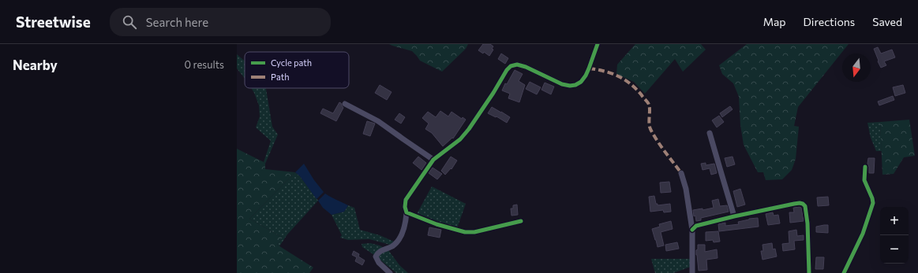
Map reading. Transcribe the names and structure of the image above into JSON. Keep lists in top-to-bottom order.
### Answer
{
  "legend": ["Cycle path", "Path"],
  "north": "bottom",
  "page": {
    "header": "Streetwise",
    "search": "Search here",
    "nav": ["Map", "Directions", "Saved"],
    "heading": ["Nearby", "0 results"],
    "map_buttons": ["+", "−"]
  }
}
